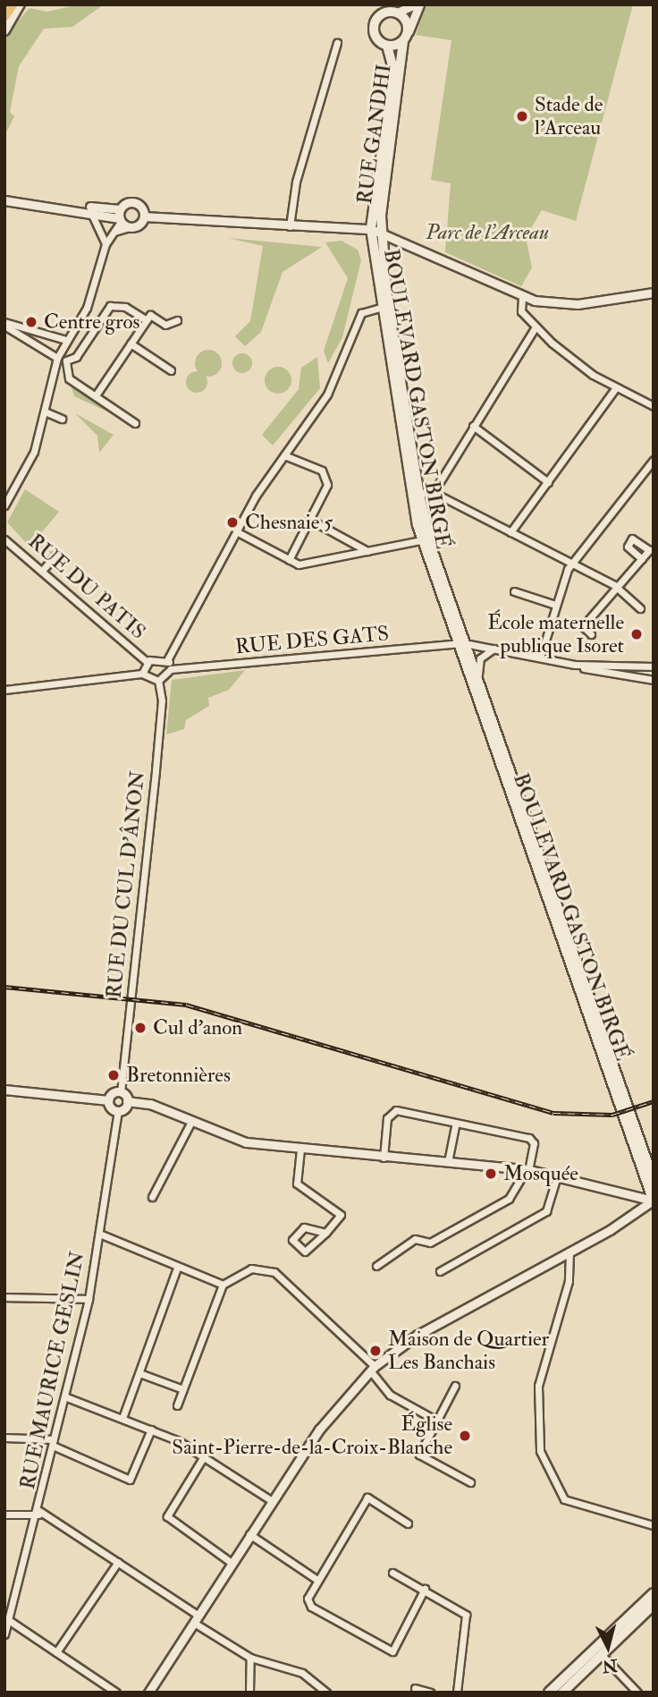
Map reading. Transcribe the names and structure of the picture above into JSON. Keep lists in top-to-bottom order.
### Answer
{
  "streets": {
    "main road": ["RUE GANDHI", "BOULEVARD GASTON BIRGÉ"],
    "street": [
      "RUE DU PATIS",
      "RUE DES GATS",
      "RUE DU CUL D'ÂNON",
      "RUE MAURICE GESLIN"
    ]
  },
  "crossings": [
    ["RUE GANDHI", "BOULEVARD GASTON BIRGÉ"],
    ["BOULEVARD GASTON BIRGÉ", "RUE DES GATS"]
  ],
  "parks": ["Parc de l'Arceau"],
  "places": [
    "Stade de l'Arceau",
    "Centre gros",
    "Chesnaie 5",
    "École maternelle publique Isoret",
    "Cul d’anon",
    "Bretonnières",
    "Mosquée",
    "Maison de Quartier Les Banchais",
    "Église Saint-Pierre-de-la-Croix-Blanche"
  ],
  "north": "bottom"
}
